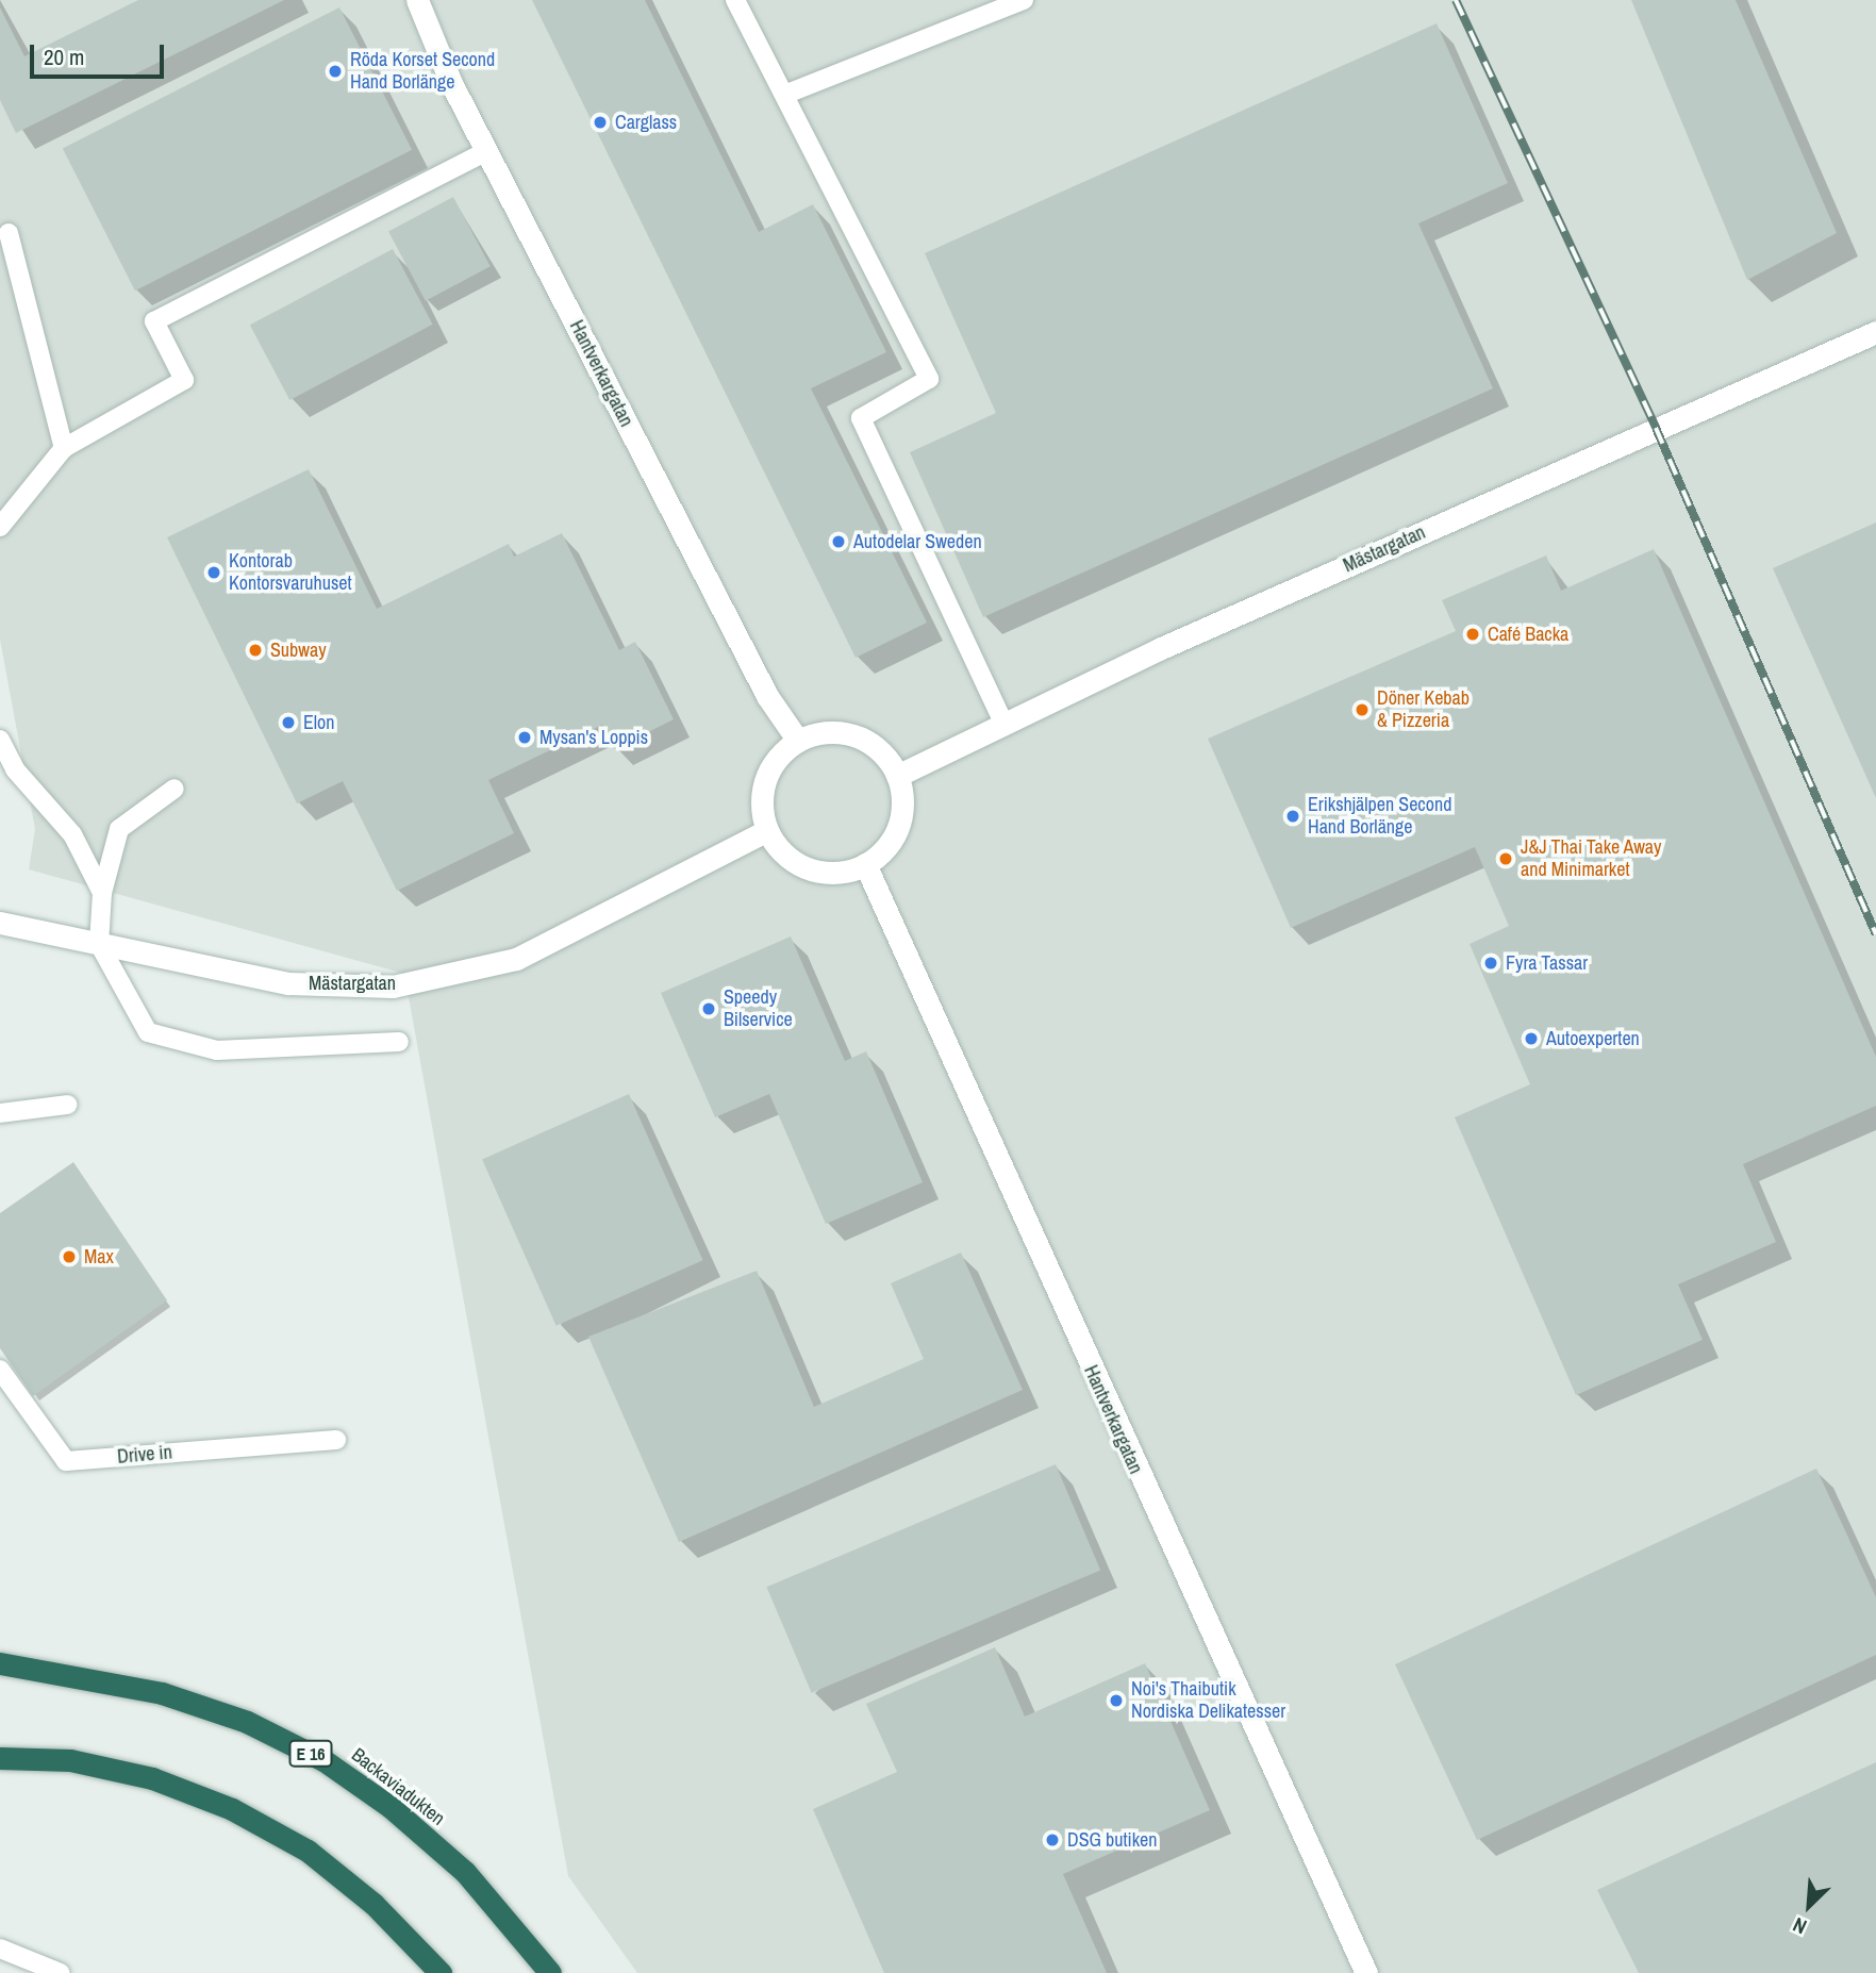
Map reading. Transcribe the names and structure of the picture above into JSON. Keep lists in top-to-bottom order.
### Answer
{
  "streets": {
    "highway": ["E 16", "Backaviadukten"],
    "street": ["Hantverkargatan", "Mästargatan"],
    "lane": ["Drive in"]
  },
  "crossings": [
    ["Hantverkargatan", "Mästargatan"]
  ],
  "places": [
    "Röda Korset Second Hand Borlänge",
    "Carglass",
    "Autodelar Sweden",
    "Kontorab Kontorsvaruhuset",
    "Café Backa",
    "Subway",
    "Döner Kebab & Pizzeria",
    "Elon",
    "Mysan's Loppis",
    "Erikshjälpen Second Hand Borlänge",
    "J&J Thai Take Away and Minimarket",
    "Fyra Tassar",
    "Speedy Bilservice",
    "Autoexperten",
    "Max",
    "Noi's Thaibutik Nordiska Delikatesser",
    "DSG butiken"
  ],
  "scale_bar": "20 m",
  "north": "bottom left"
}
